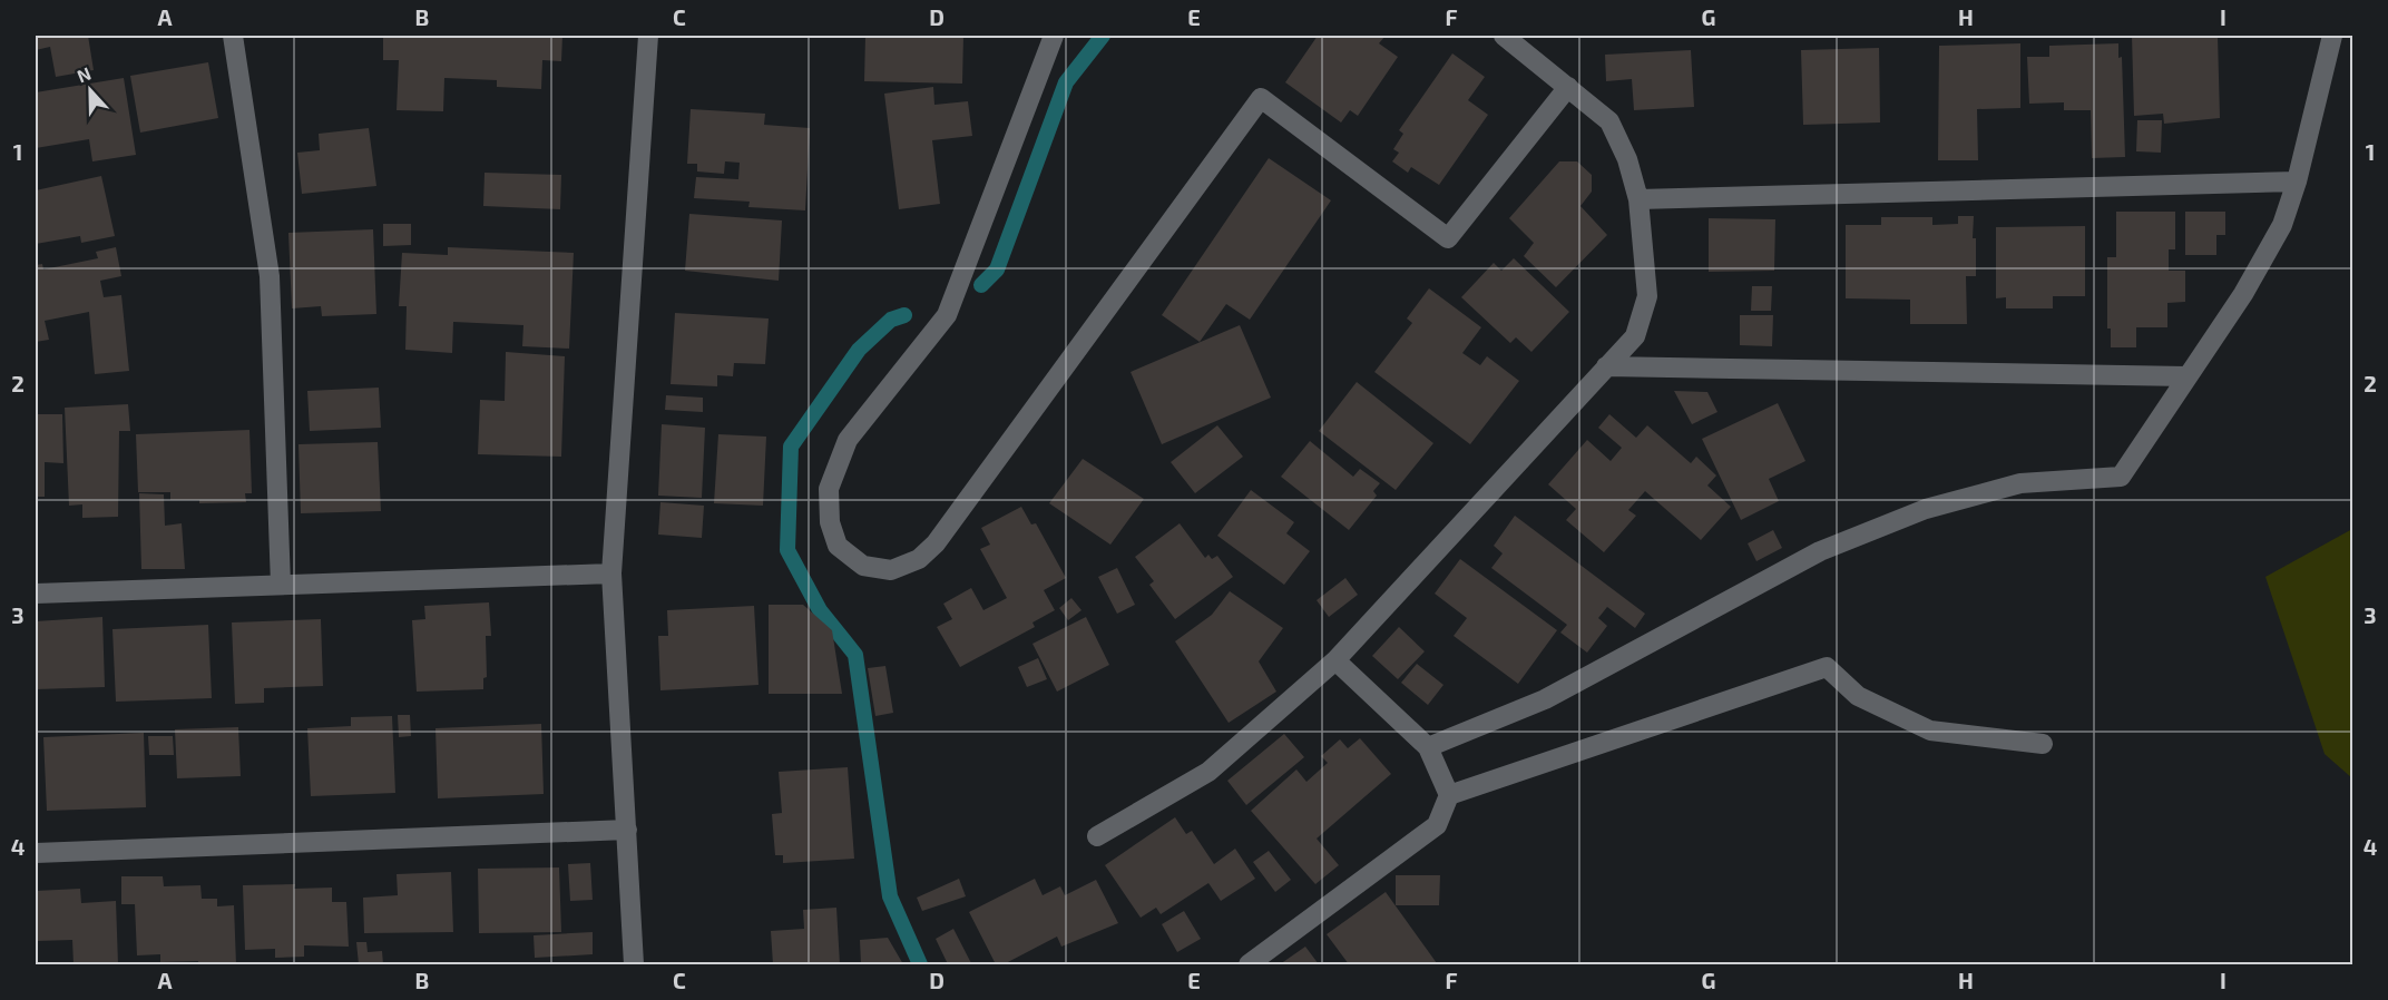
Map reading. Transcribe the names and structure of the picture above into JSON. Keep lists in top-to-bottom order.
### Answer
{
  "north": "top",
  "grid": {
    "columns": [
      "A",
      "B",
      "C",
      "D",
      "E",
      "F",
      "G",
      "H",
      "I"
    ],
    "rows": [
      "1",
      "2",
      "3",
      "4"
    ]
  }
}
